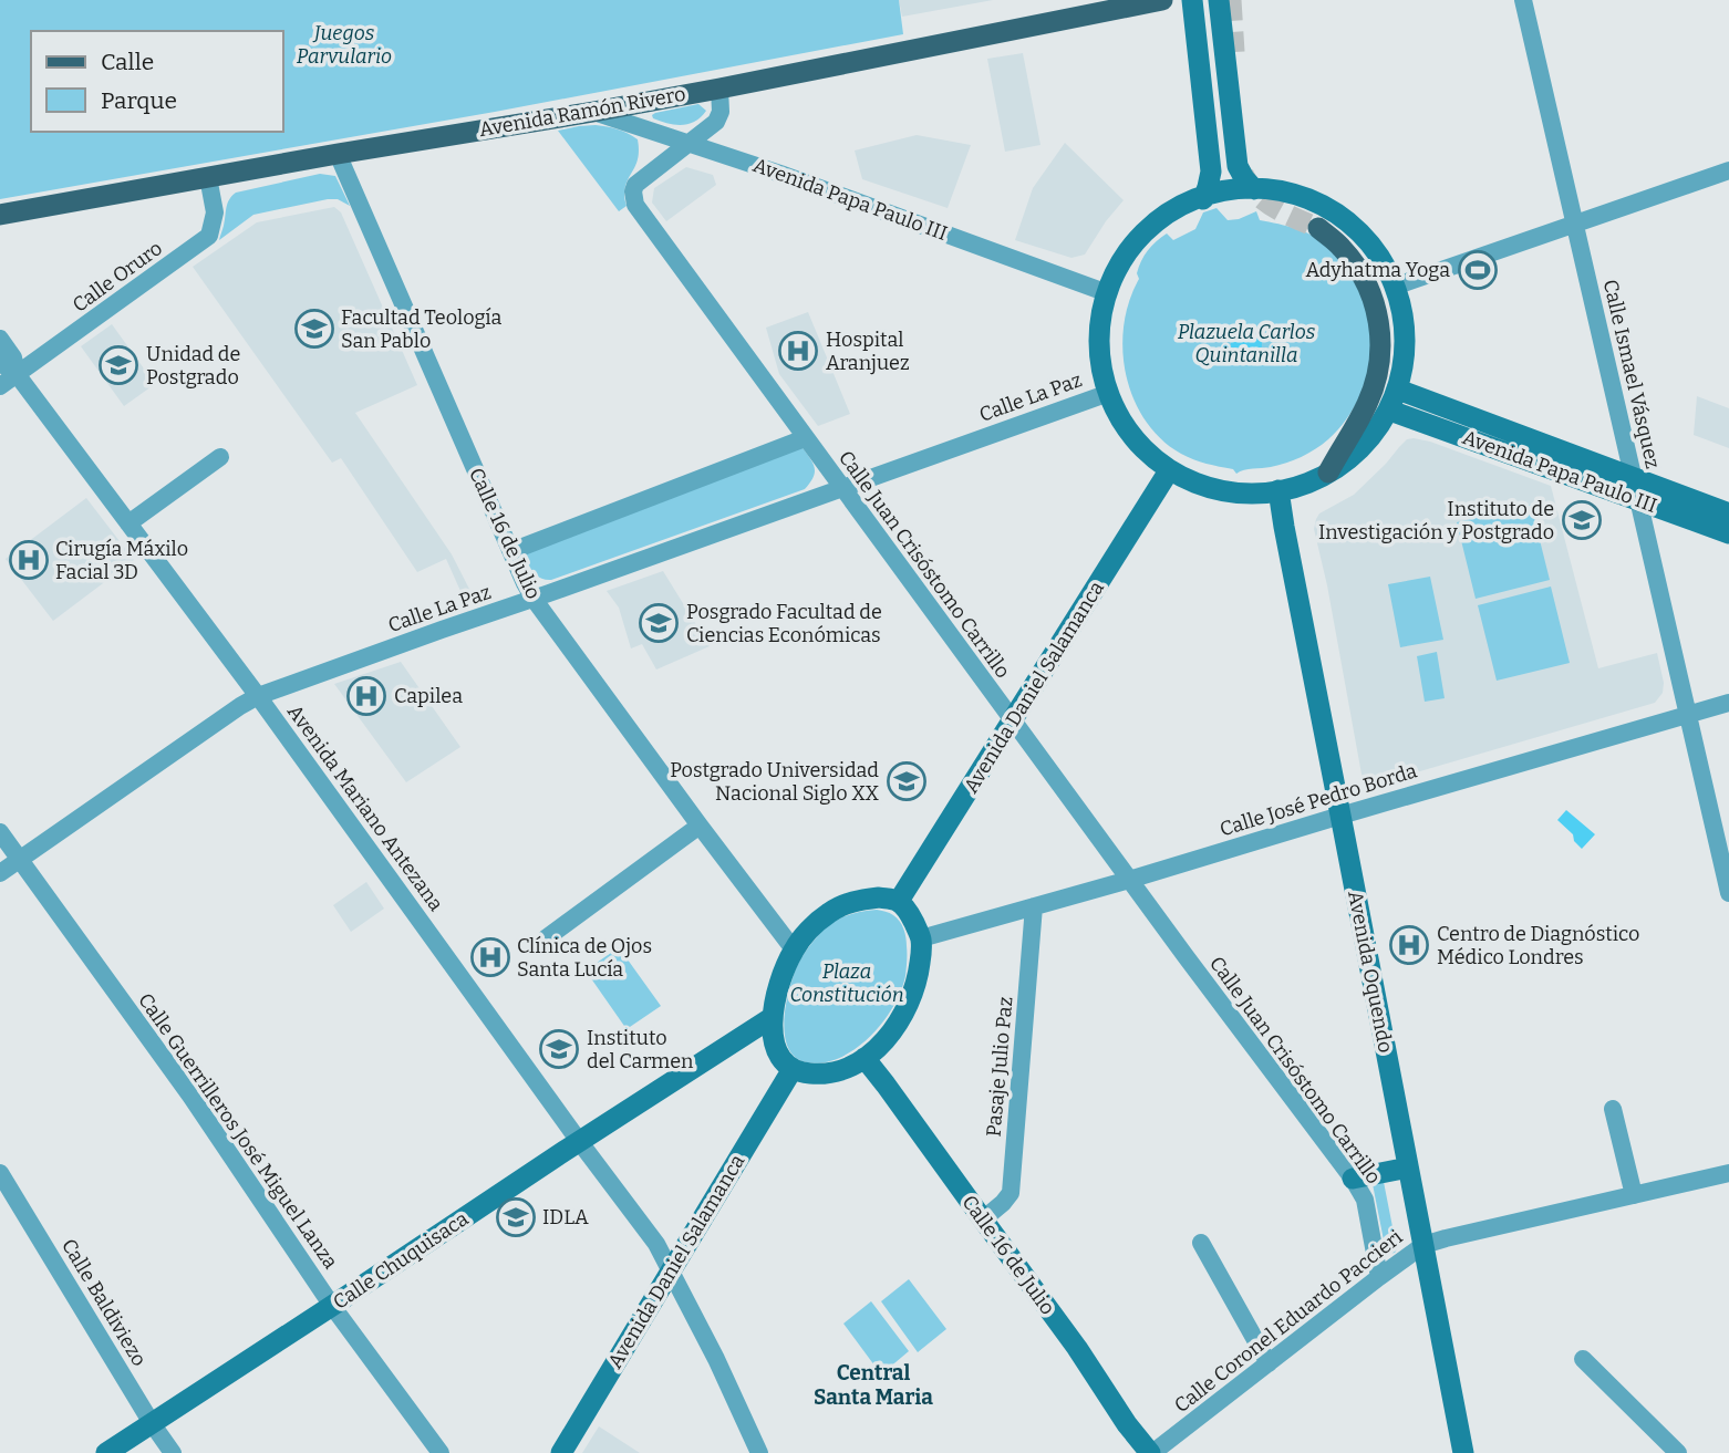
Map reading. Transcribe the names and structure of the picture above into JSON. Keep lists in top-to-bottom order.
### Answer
{
  "streets": {
    "main road": [
      "Avenida Ramón Rivero",
      "Avenida Papa Paulo III",
      "Calle 16 de Julio",
      "Avenida Daniel Salamanca",
      "Avenida Oquendo",
      "Calle Chuquisaca"
    ],
    "street": [
      "Calle Oruro",
      "Calle Ismael Vásquez",
      "Calle La Paz",
      "Calle Juan Crisóstomo Carrillo",
      "Calle José Pedro Borda",
      "Avenida Mariano Antezana",
      "Pasaje Julio Paz",
      "Calle Guerrilleros José Miguel Lanza",
      "Calle Baldiviezo",
      "Calle Coronel Eduardo Paccieri"
    ]
  },
  "crossings": [
    ["Avenida Ramón Rivero", "Avenida Papa Paulo III"],
    ["Avenida Ramón Rivero", "Calle Oruro"],
    ["Avenida Ramón Rivero", "Calle 16 de Julio"],
    ["Avenida Ramón Rivero", "Calle Juan Crisóstomo Carrillo"],
    ["Avenida Papa Paulo III", "Calle Ismael Vásquez"],
    ["Avenida Papa Paulo III", "Calle Juan Crisóstomo Carrillo"],
    ["Calle Oruro", "Avenida Mariano Antezana"],
    ["Calle Ismael Vásquez", "Calle José Pedro Borda"],
    ["Calle La Paz", "Calle 16 de Julio"],
    ["Calle La Paz", "Calle Juan Crisóstomo Carrillo"],
    ["Calle La Paz", "Avenida Mariano Antezana"],
    ["Calle La Paz", "Calle Guerrilleros José Miguel Lanza"],
    ["Calle 16 de Julio", "Avenida Daniel Salamanca"],
    ["Calle 16 de Julio", "Calle José Pedro Borda"],
    ["Calle 16 de Julio", "Pasaje Julio Paz"],
    ["Calle 16 de Julio", "Calle Chuquisaca"],
    ["Calle 16 de Julio", "Calle Coronel Eduardo Paccieri"],
    ["Calle Juan Crisóstomo Carrillo", "Avenida Daniel Salamanca"],
    ["Calle Juan Crisóstomo Carrillo", "Calle José Pedro Borda"],
    ["Calle Juan Crisóstomo Carrillo", "Calle Coronel Eduardo Paccieri"],
    ["Avenida Daniel Salamanca", "Calle José Pedro Borda"],
    ["Avenida Daniel Salamanca", "Avenida Mariano Antezana"],
    ["Avenida Daniel Salamanca", "Calle Chuquisaca"],
    ["Calle José Pedro Borda", "Avenida Oquendo"],
    ["Calle José Pedro Borda", "Pasaje Julio Paz"],
    ["Calle José Pedro Borda", "Calle Chuquisaca"],
    ["Avenida Mariano Antezana", "Calle Chuquisaca"],
    ["Avenida Oquendo", "Calle Coronel Eduardo Paccieri"],
    ["Calle Guerrilleros José Miguel Lanza", "Calle Chuquisaca"],
    ["Calle Chuquisaca", "Calle Baldiviezo"]
  ],
  "districts": ["Central Santa Maria"],
  "parks": ["Juegos Parvulario", "Plazuela Carlos Quintanilla", "Plaza Constitución"],
  "places": {
    "sports": ["Adyhatma Yoga"],
    "school or university": [
      "Facultad Teología San Pablo",
      "Unidad de Postgrado",
      "Instituto de Investigación y Postgrado",
      "Posgrado Facultad de Ciencias Económicas",
      "Postgrado Universidad Nacional Siglo XX",
      "Instituto del Carmen",
      "IDLA"
    ],
    "hospital": [
      "Hospital Aranjuez",
      "Cirugía Máxilo Facial 3D",
      "Capilea",
      "Centro de Diagnóstico Médico Londres",
      "Clínica de Ojos Santa Lucía"
    ]
  },
  "legend": ["Calle", "Parque"]
}
